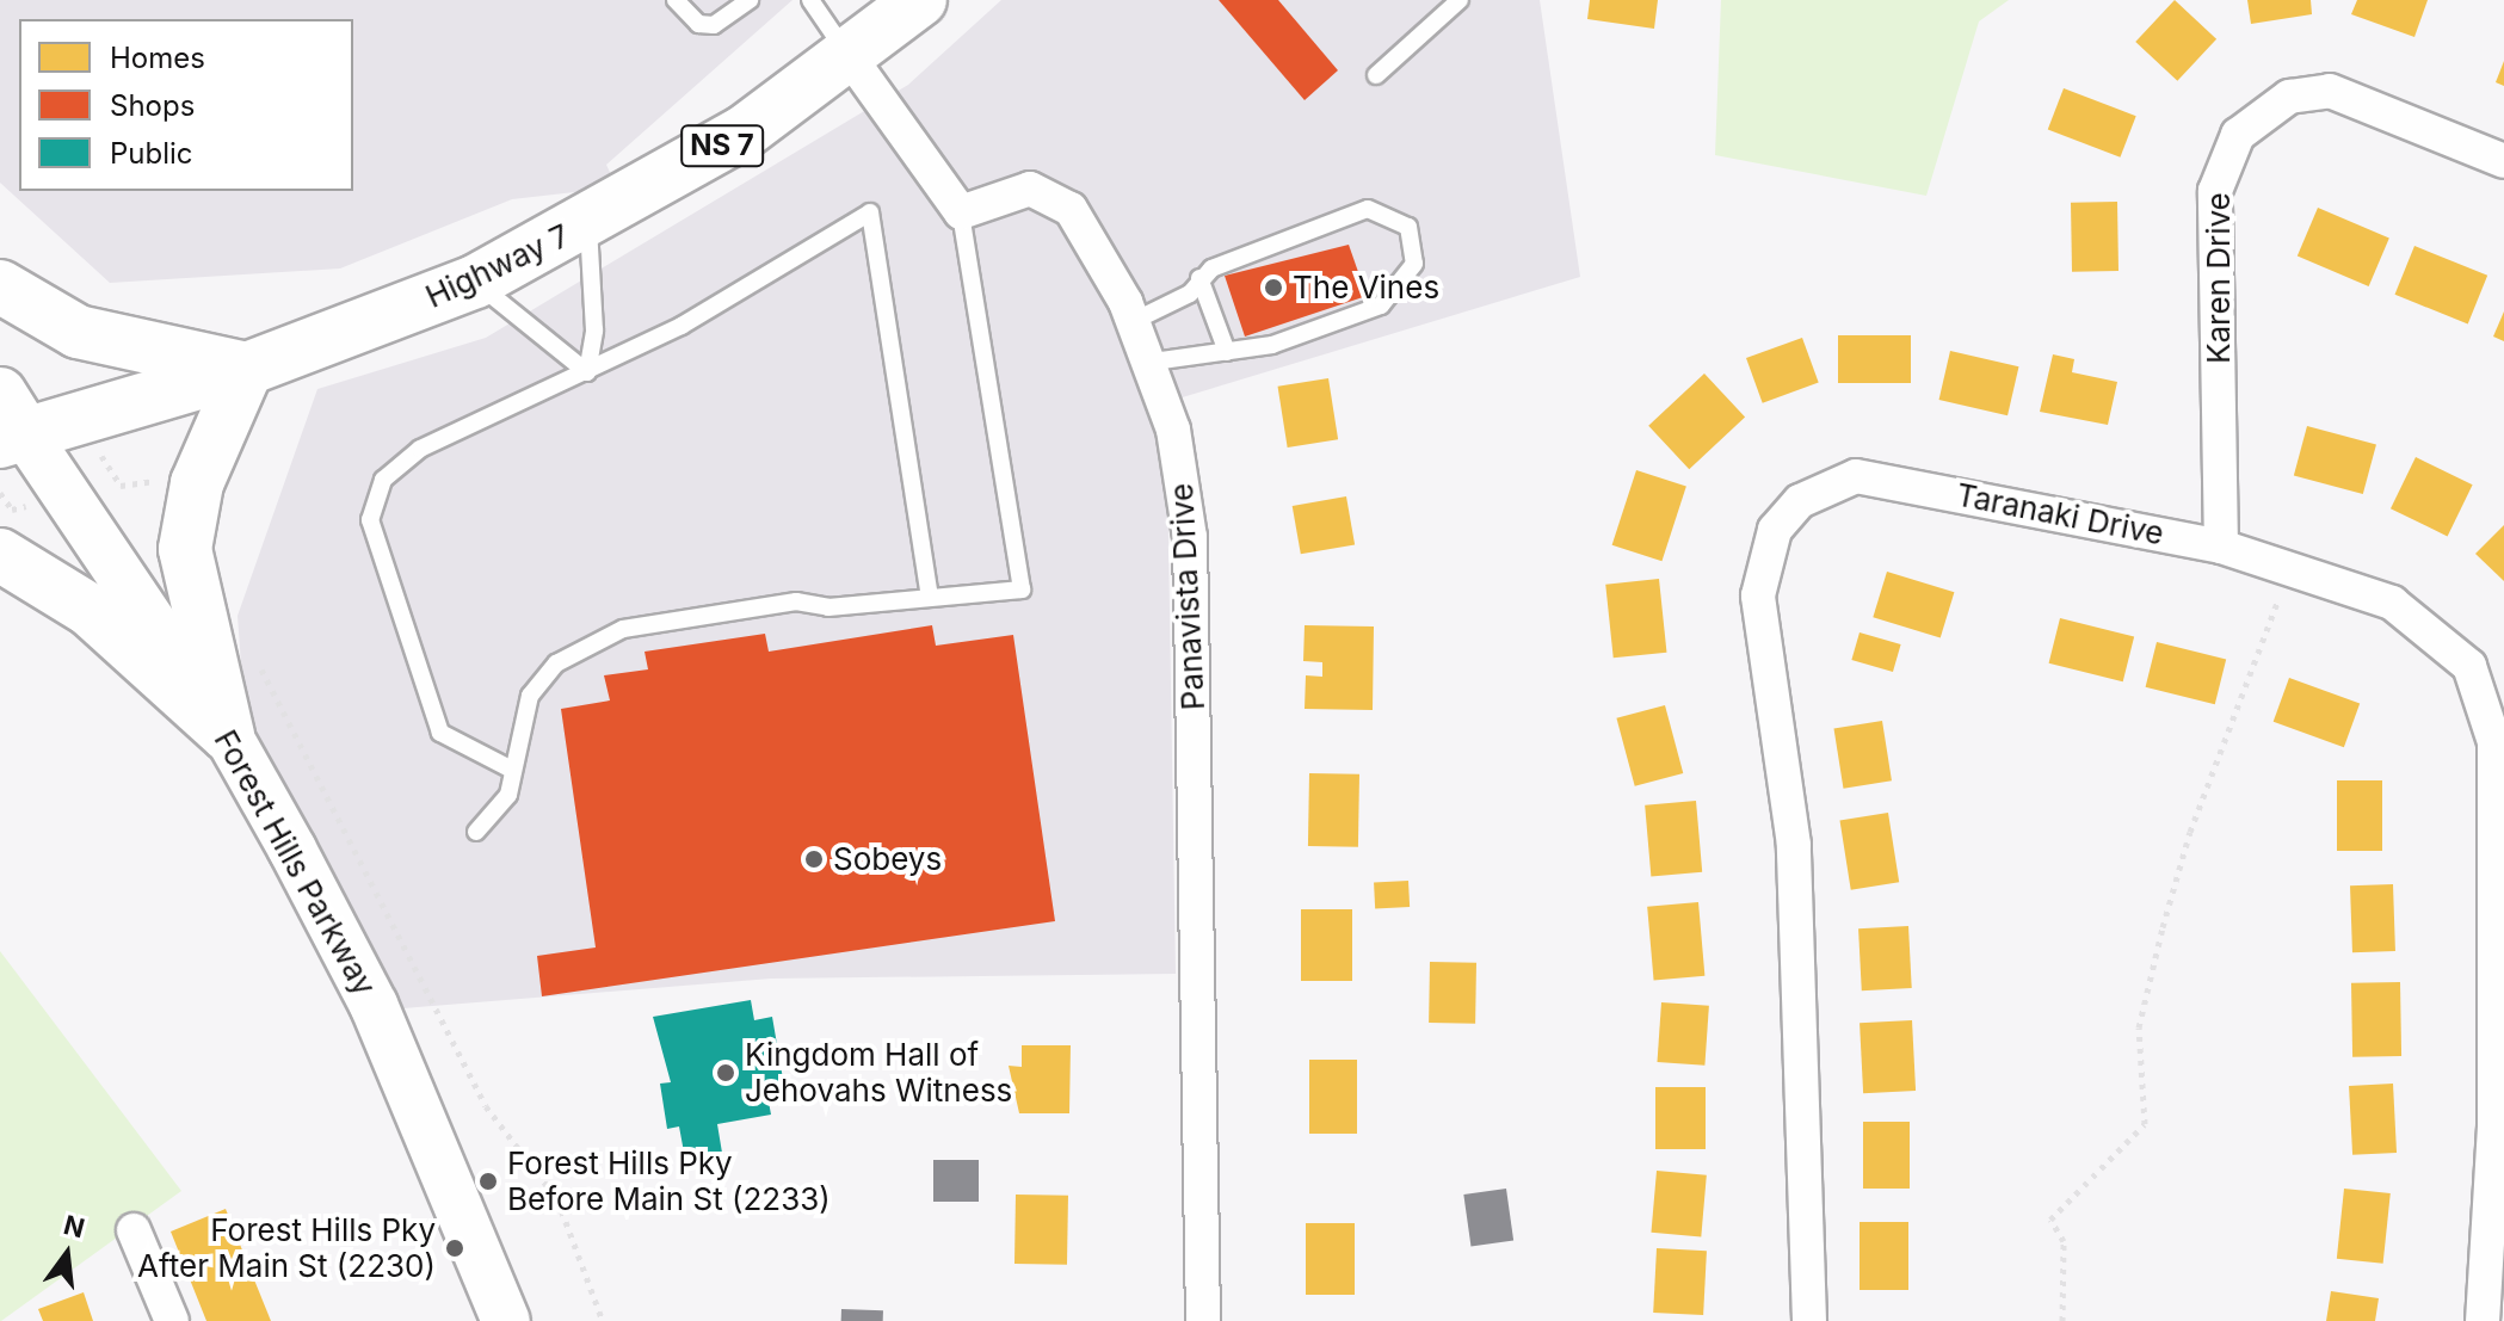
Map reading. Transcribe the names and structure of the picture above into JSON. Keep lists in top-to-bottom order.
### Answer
{
  "streets": {
    "main road": ["NS 7", "Highway 7", "Forest Hills Parkway"],
    "street": ["Karen Drive", "Taranaki Drive", "Panavista Drive"]
  },
  "crossings": [
    ["Highway 7", "Forest Hills Parkway"],
    ["Karen Drive", "Taranaki Drive"]
  ],
  "places": [
    "The Vines",
    "Sobeys",
    "Kingdom Hall of Jehovahs Witness",
    "Forest Hills Pky Before Main St (2233)",
    "Forest Hills Pky After Main St (2230)"
  ],
  "legend": ["Homes", "Shops", "Public"],
  "north": "top"
}
